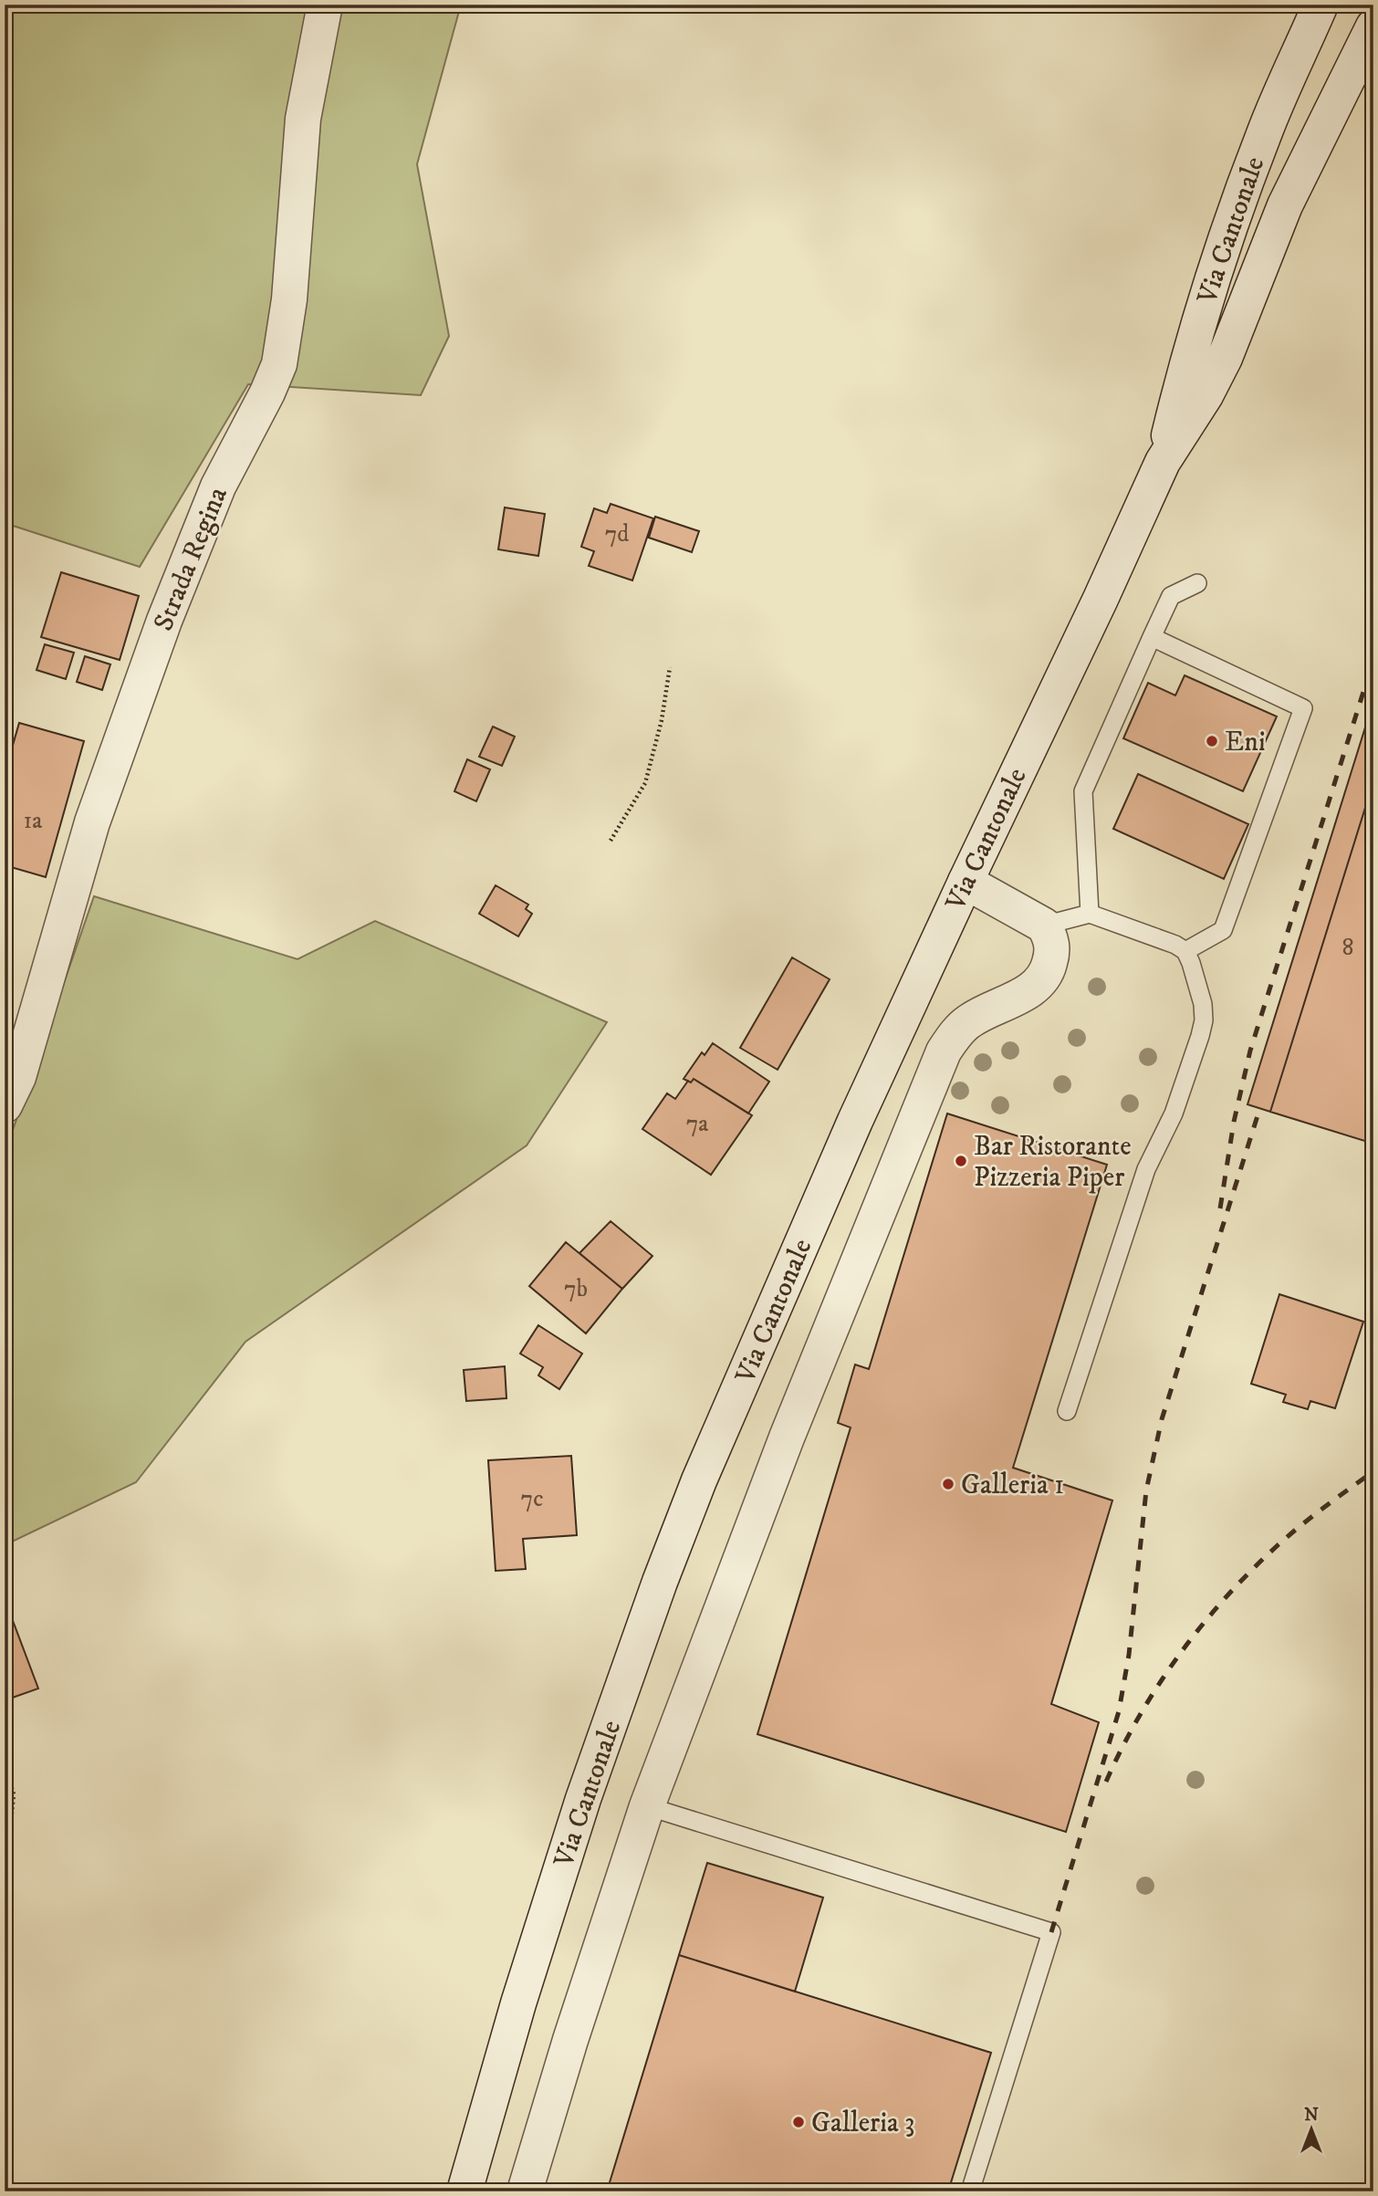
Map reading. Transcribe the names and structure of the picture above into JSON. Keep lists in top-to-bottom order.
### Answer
{
  "streets": {
    "main road": ["Via Cantonale", "Strada Regina"]
  },
  "places": [
    "Eni",
    "Bar Ristorante Pizzeria Piper",
    "Galleria 1",
    "Galleria 3"
  ],
  "house_numbers": [
    "7d",
    "1a",
    "8",
    "7a",
    "7b",
    "7c"
  ],
  "north": "top"
}
